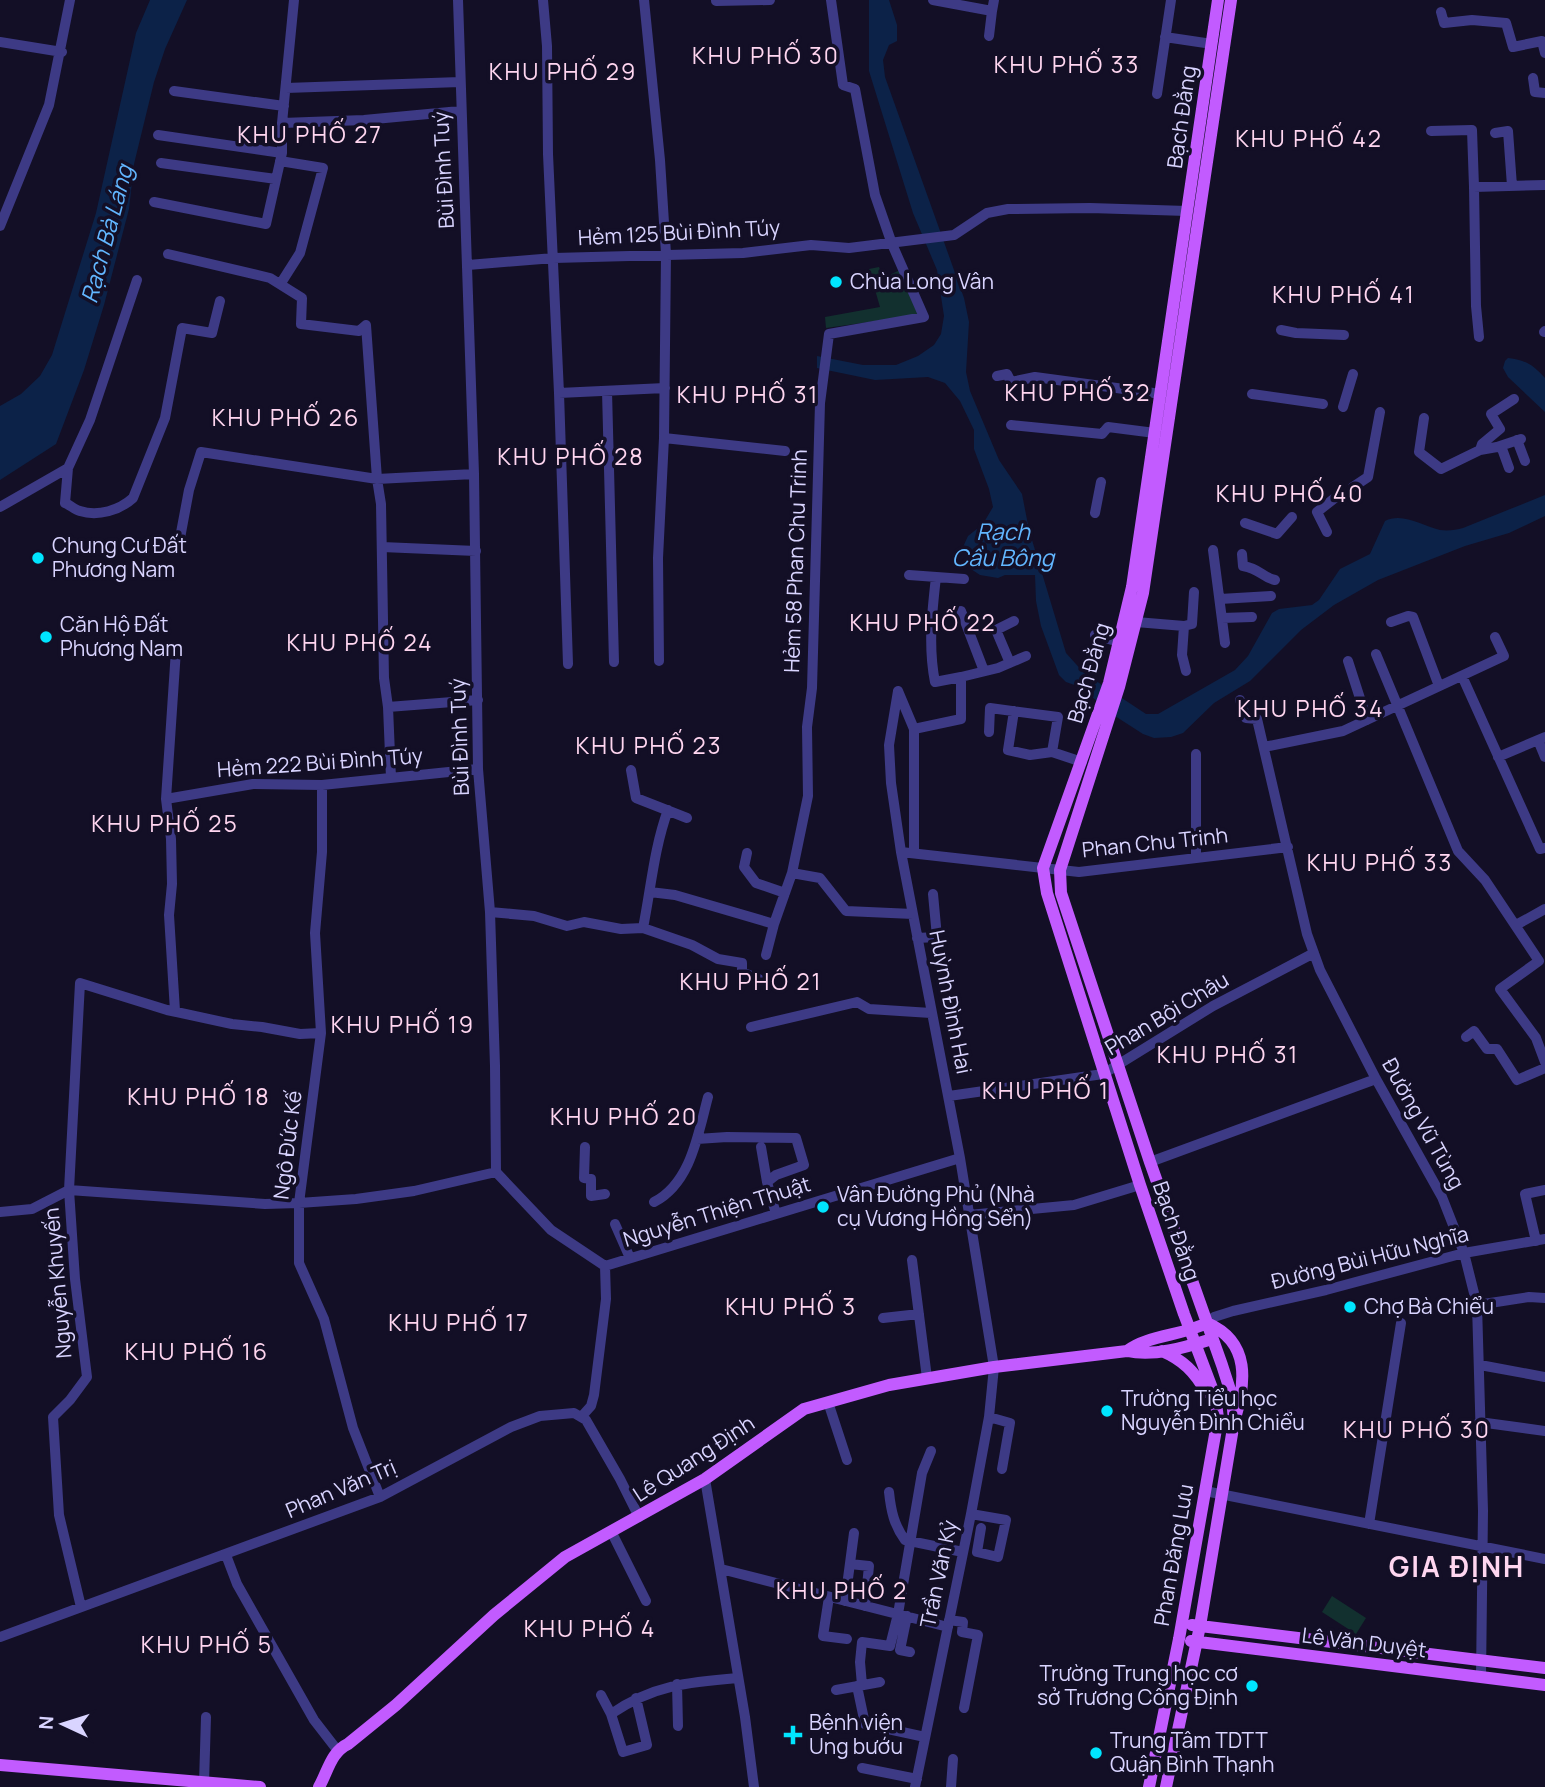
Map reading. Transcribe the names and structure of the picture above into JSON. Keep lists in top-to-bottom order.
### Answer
{
  "streets": {
    "main road": [
      "Bạch Đằng",
      "Lê Quang Định",
      "Phan Đăng Lưu",
      "Lê Văn Duyệt"
    ],
    "street": [
      "Bùi Đình Tuý",
      "Hẻm 125 Bùi Đình Túy",
      "Hẻm 58 Phan Chu Trinh",
      "Hẻm 222 Bùi Đình Túy",
      "Phan Chu Trinh",
      "Huỳnh Đình Hai",
      "Phan Bội Châu",
      "Đường Vũ Tùng",
      "Ngô Đức Kế",
      "Nguyễn Thiện Thuật",
      "Đường Bùi Hữu Nghĩa",
      "Nguyễn Khuyến",
      "Phan Văn Trị",
      "Trần Văn Kỷ"
    ]
  },
  "crossings": [
    ["Bạch Đằng", "Hẻm 125 Bùi Đình Túy"],
    ["Bạch Đằng", "Phan Chu Trinh"],
    ["Bạch Đằng", "Phan Bội Châu"],
    ["Bạch Đằng", "Đường Bùi Hữu Nghĩa"],
    ["Bạch Đằng", "Lê Quang Định"],
    ["Bạch Đằng", "Phan Đăng Lưu"],
    ["Bùi Đình Tuý", "Hẻm 125 Bùi Đình Túy"],
    ["Bùi Đình Tuý", "Hẻm 222 Bùi Đình Túy"],
    ["Hẻm 125 Bùi Đình Túy", "Hẻm 58 Phan Chu Trinh"],
    ["Hẻm 222 Bùi Đình Túy", "Ngô Đức Kế"],
    ["Phan Chu Trinh", "Huỳnh Đình Hai"],
    ["Phan Chu Trinh", "Đường Vũ Tùng"],
    ["Huỳnh Đình Hai", "Phan Bội Châu"],
    ["Huỳnh Đình Hai", "Nguyễn Thiện Thuật"],
    ["Huỳnh Đình Hai", "Lê Quang Định"],
    ["Huỳnh Đình Hai", "Trần Văn Kỷ"],
    ["Phan Bội Châu", "Đường Vũ Tùng"],
    ["Đường Vũ Tùng", "Đường Bùi Hữu Nghĩa"],
    ["Đường Vũ Tùng", "Lê Văn Duyệt"],
    ["Ngô Đức Kế", "Phan Văn Trị"],
    ["Đường Bùi Hữu Nghĩa", "Phan Đăng Lưu"],
    ["Nguyễn Khuyến", "Phan Văn Trị"],
    ["Lê Quang Định", "Phan Đăng Lưu"],
    ["Lê Quang Định", "Trần Văn Kỷ"],
    ["Phan Đăng Lưu", "Lê Văn Duyệt"]
  ],
  "districts": [
    "KHU PHỐ 30",
    "KHU PHỐ 33",
    "KHU PHỐ 29",
    "KHU PHỐ 27",
    "KHU PHỐ 42",
    "KHU PHỐ 41",
    "KHU PHỐ 32",
    "KHU PHỐ 31",
    "KHU PHỐ 26",
    "KHU PHỐ 28",
    "KHU PHỐ 40",
    "KHU PHỐ 22",
    "KHU PHỐ 24",
    "KHU PHỐ 34",
    "KHU PHỐ 23",
    "KHU PHỐ 25",
    "KHU PHỐ 33",
    "KHU PHỐ 21",
    "KHU PHỐ 19",
    "KHU PHỐ 31",
    "KHU PHỐ 1",
    "KHU PHỐ 18",
    "KHU PHỐ 20",
    "KHU PHỐ 3",
    "KHU PHỐ 17",
    "KHU PHỐ 16",
    "KHU PHỐ 30",
    "GIA ĐỊNH",
    "KHU PHỐ 2",
    "KHU PHỐ 4",
    "KHU PHỐ 5"
  ],
  "water": ["Rạch Bà Láng", "Rạch Cầu Bông"],
  "places": {
    "other": [
      "Chùa Long Vân",
      "Chung Cư Đất Phương Nam",
      "Căn Hộ Đất Phương Nam",
      "Vân Đường Phủ (Nhà cụ Vương Hồng Sển)",
      "Chợ Bà Chiểu",
      "Trường Tiểu học Nguyễn Đình Chiểu",
      "Trường Trung học cơ sở Trương Công Định",
      "Trung Tâm TDTT Quận Bình Thạnh"
    ],
    "health": ["Bệnh viện Ung bướu"]
  },
  "north": "left"
}
